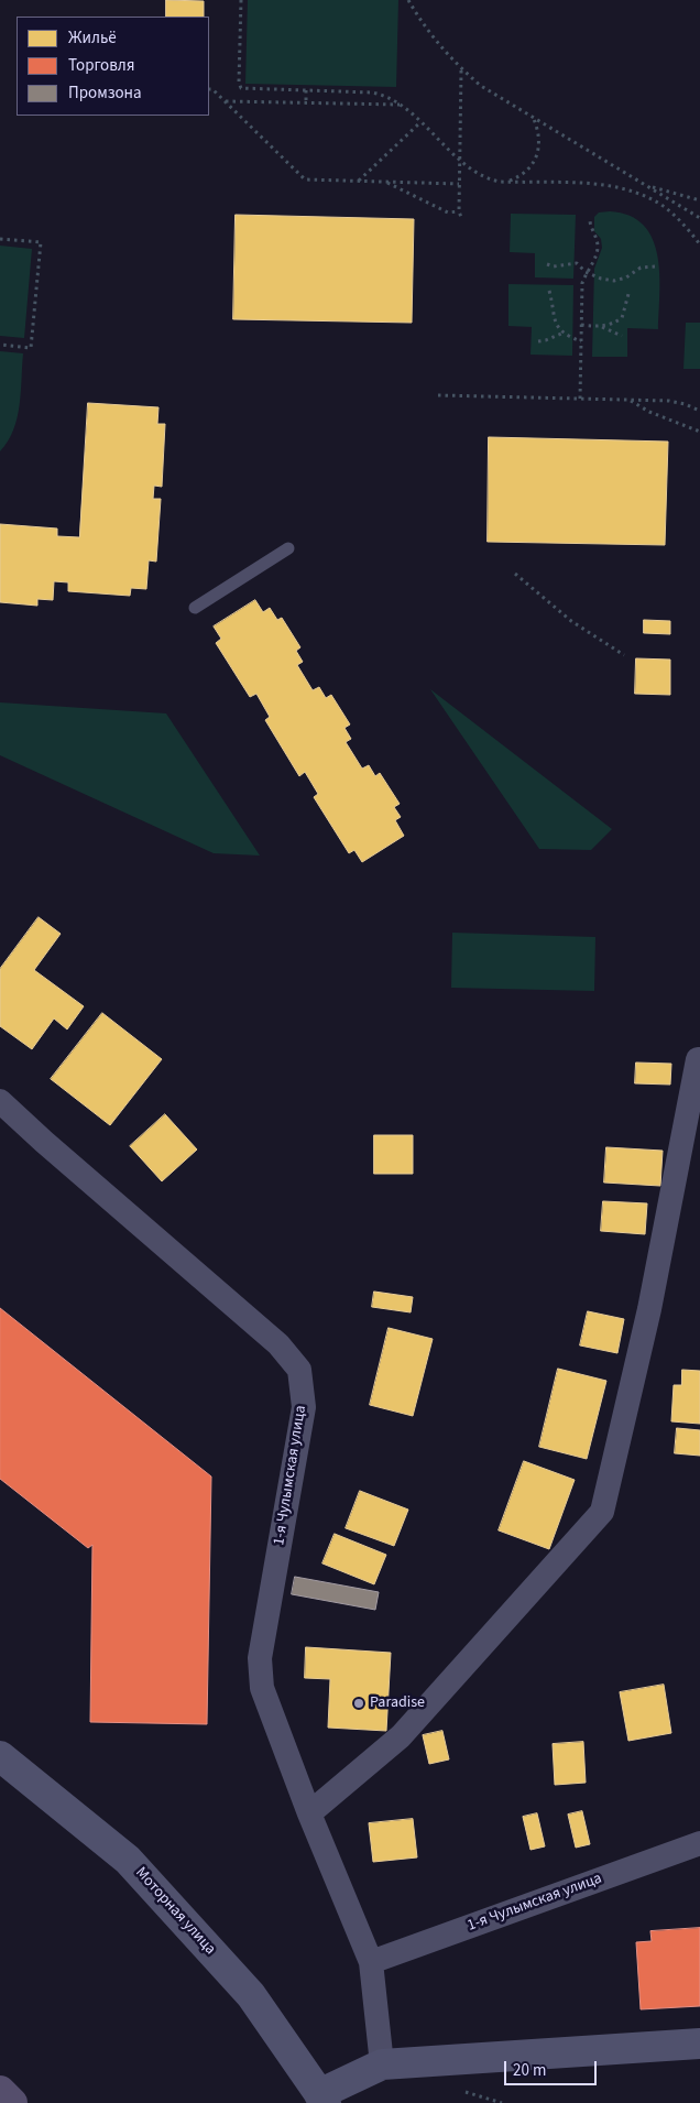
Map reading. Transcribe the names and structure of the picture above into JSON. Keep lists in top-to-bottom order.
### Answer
{
  "streets": {
    "street": ["1-я Чулымская улица", "Моторная улица"]
  },
  "places": ["Paradise"],
  "legend": ["Жильё", "Торговля", "Промзона"],
  "scale_bar": "20 m"
}
